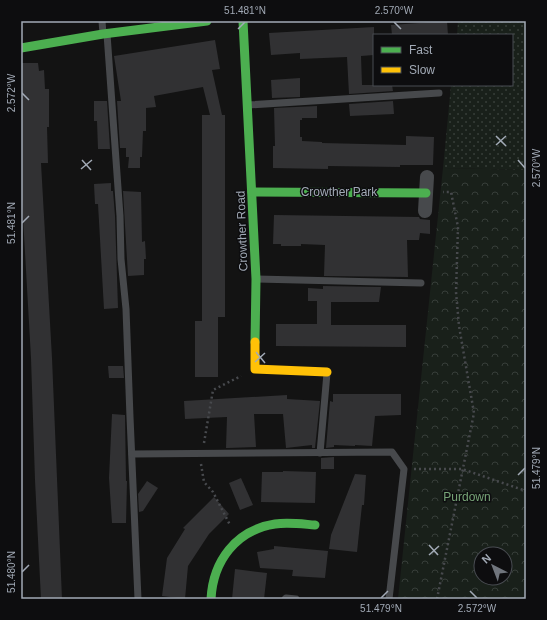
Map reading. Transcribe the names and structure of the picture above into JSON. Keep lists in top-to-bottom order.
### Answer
{
  "streets": {
    "street": ["Crowther Park", "Crowther Road"]
  },
  "crossings": [
    ["Crowther Park", "Crowther Road"]
  ],
  "parks": ["Purdown"],
  "legend": ["Fast", "Slow"],
  "north": "top left",
  "coordinates": [
    "51.481°N",
    "2.570°W",
    "2.572°W",
    "51.479°N",
    "51.480°N"
  ]
}
